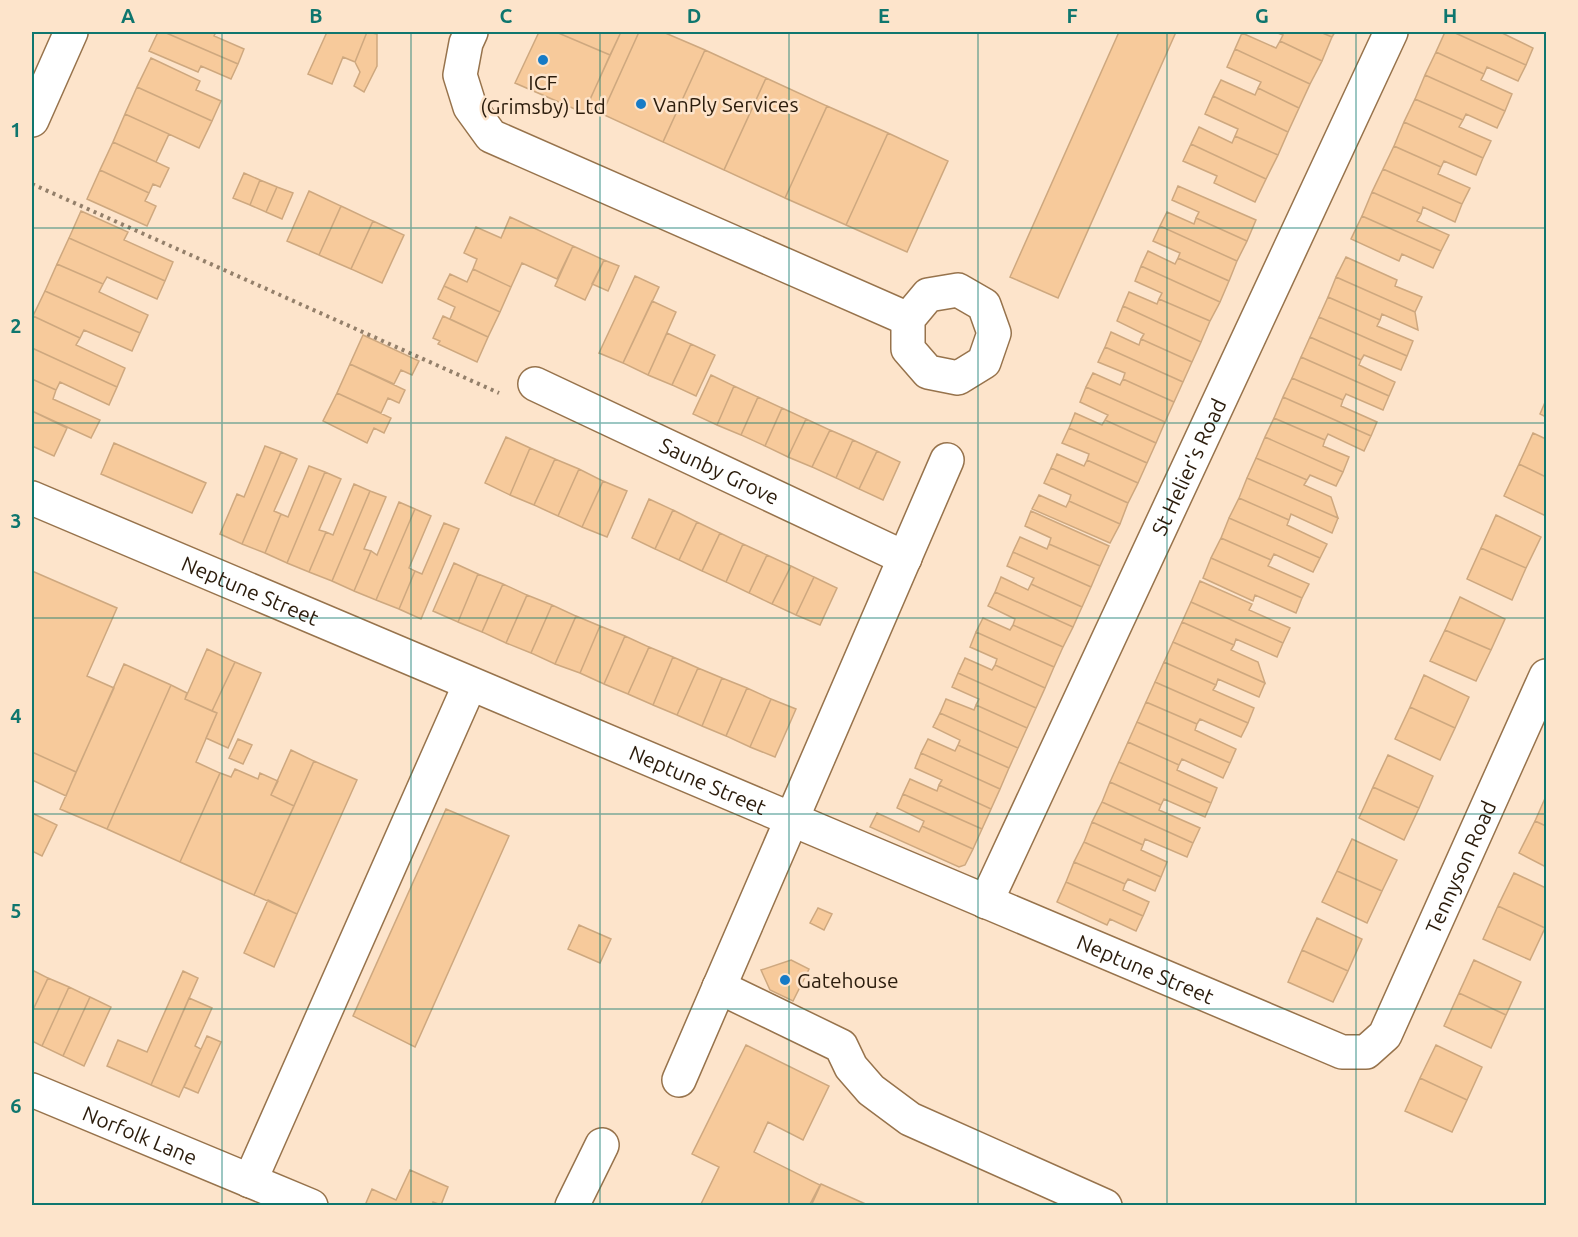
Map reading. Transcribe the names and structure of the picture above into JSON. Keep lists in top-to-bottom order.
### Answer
{
  "streets": {
    "street": [
      "St Helier's Road",
      "Saunby Grove",
      "Neptune Street",
      "Tennyson Road",
      "Norfolk Lane"
    ]
  },
  "crossings": [
    ["St Helier's Road", "Neptune Street"],
    ["Neptune Street", "Tennyson Road"]
  ],
  "places": ["ICF (Grimsby) Ltd", "VanPly Services", "Gatehouse"],
  "grid": {
    "columns": [
      "A",
      "B",
      "C",
      "D",
      "E",
      "F",
      "G",
      "H"
    ],
    "rows": [
      "1",
      "2",
      "3",
      "4",
      "5",
      "6"
    ]
  }
}
